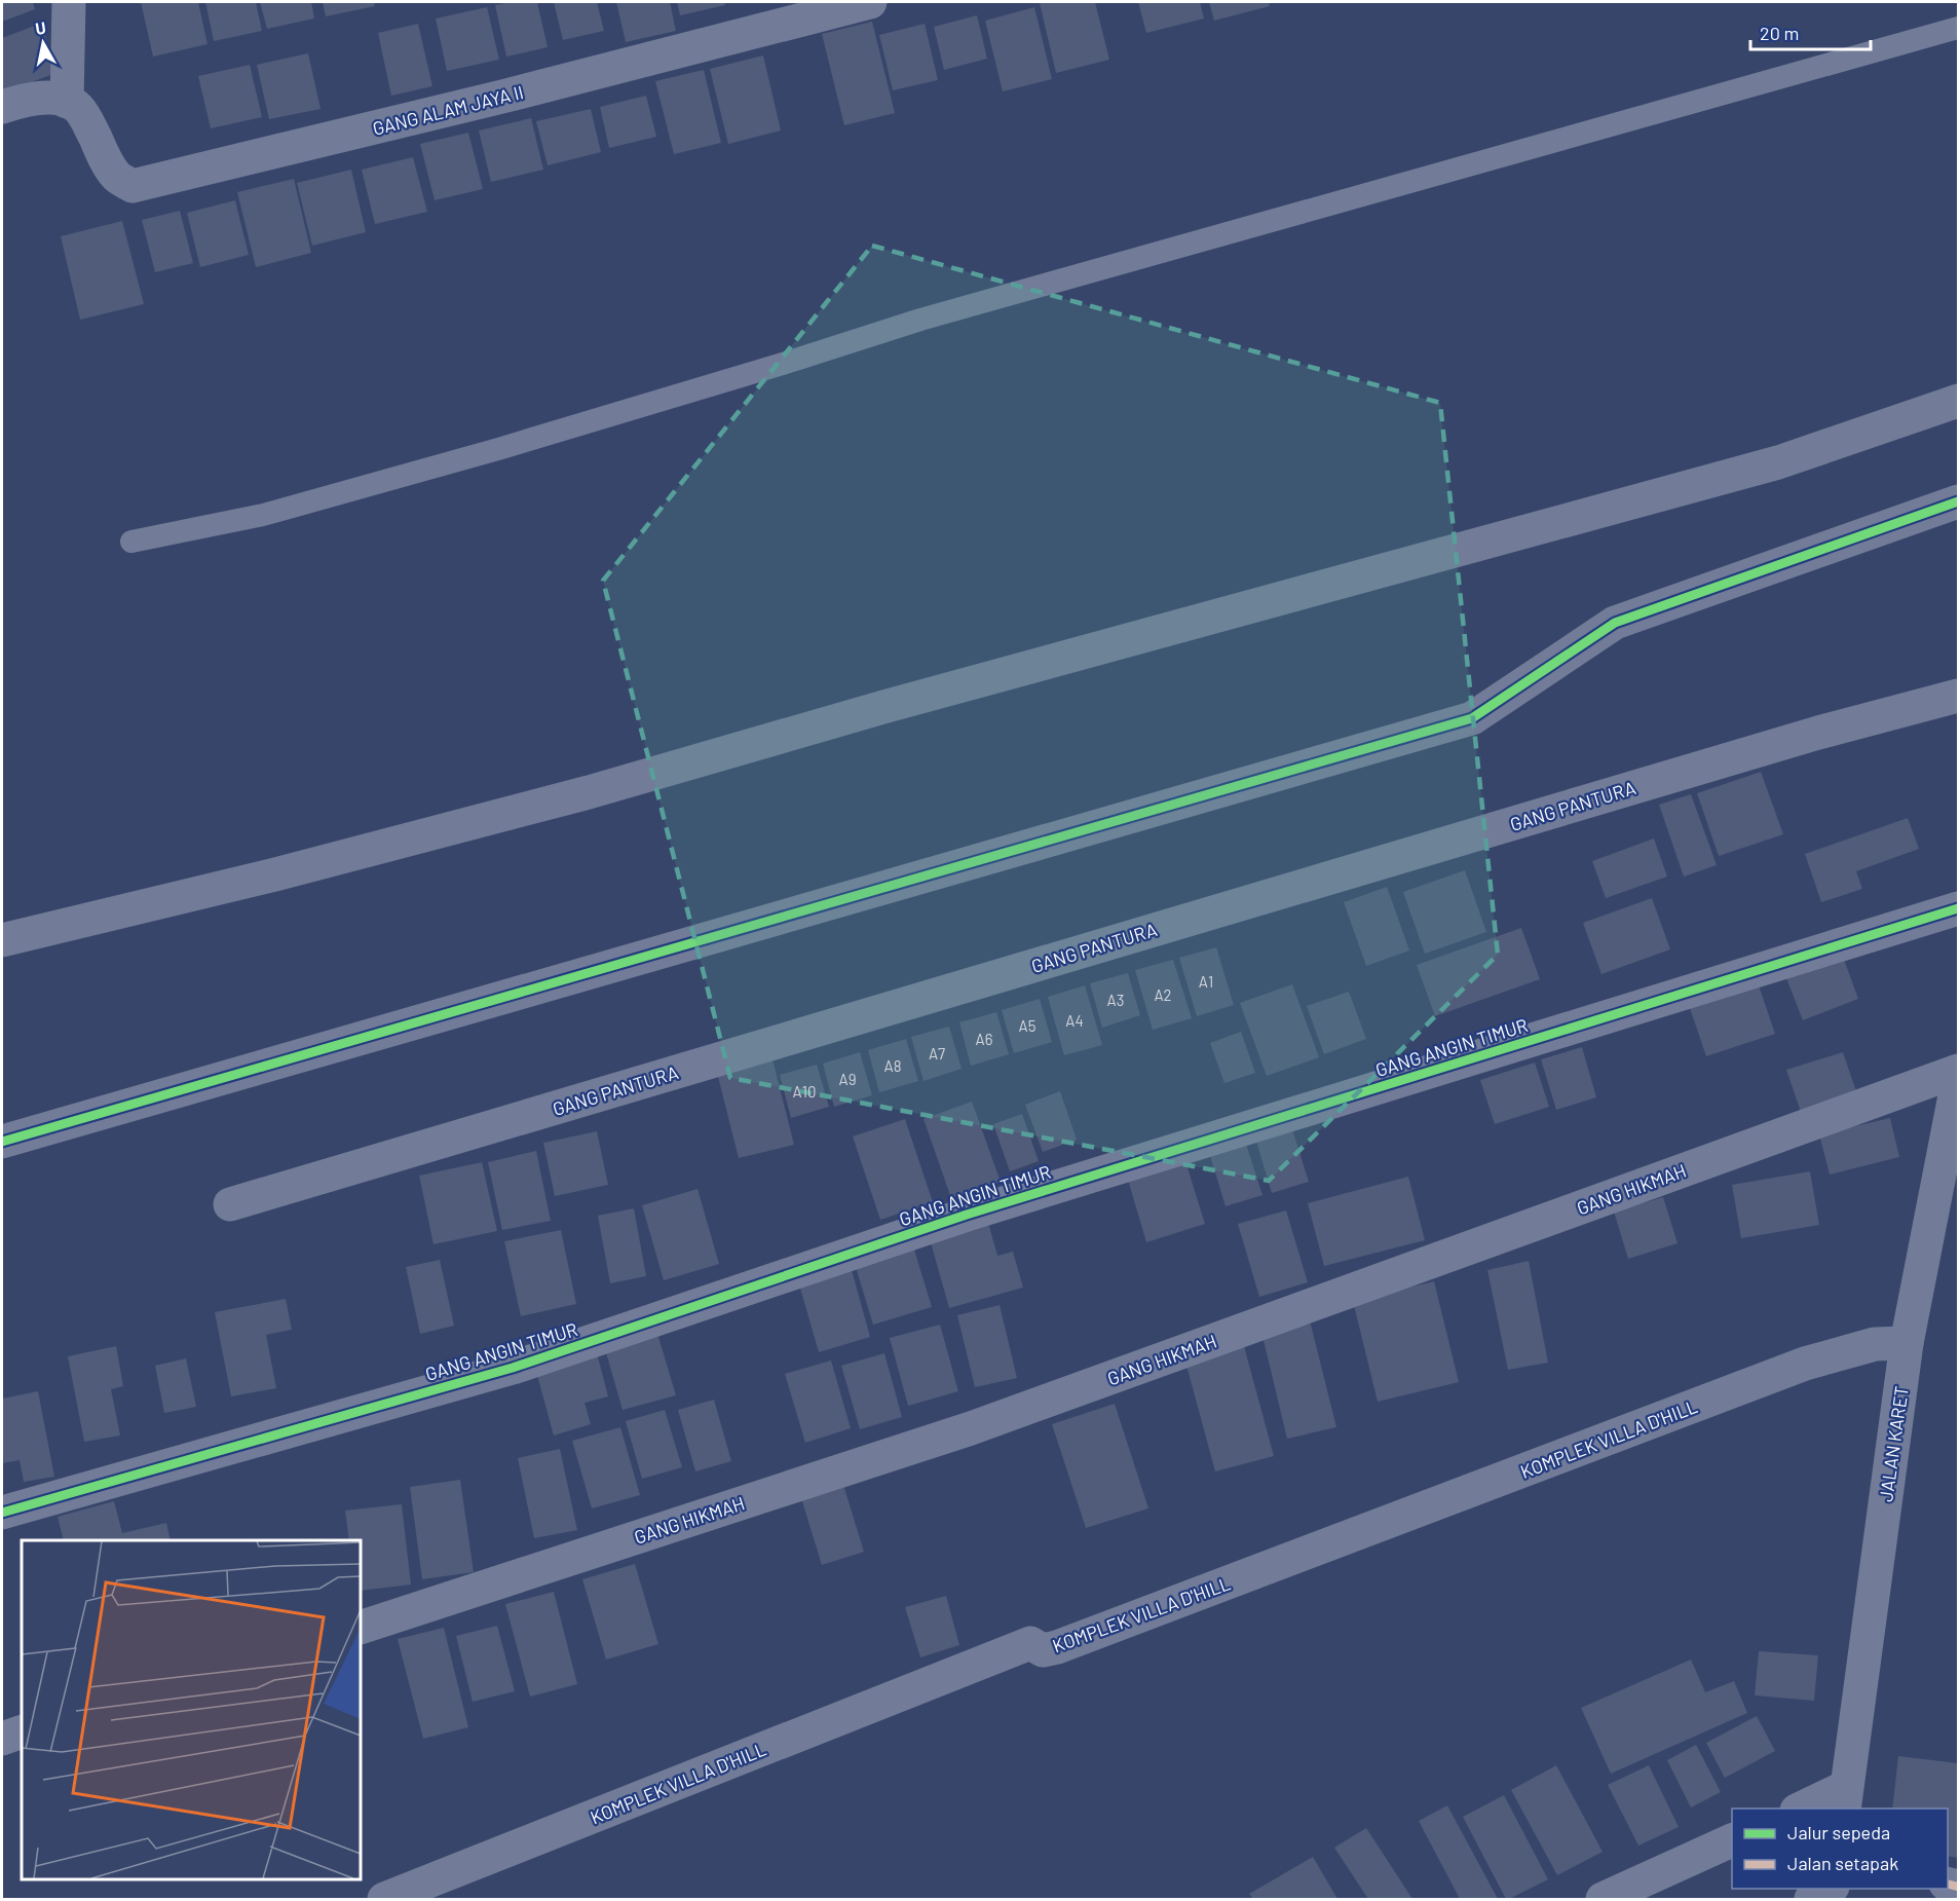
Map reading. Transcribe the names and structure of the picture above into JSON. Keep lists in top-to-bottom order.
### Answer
{
  "streets": {
    "street": [
      "GANG ALAM JAYA II",
      "GANG PANTURA",
      "GANG ANGIN TIMUR",
      "GANG HIKMAH",
      "KOMPLEK VILLA D'HILL",
      "JALAN KARET"
    ]
  },
  "crossings": [
    ["KOMPLEK VILLA D'HILL", "JALAN KARET"]
  ],
  "house_numbers": [
    "A1",
    "A2",
    "A3",
    "A4",
    "A5",
    "A6",
    "A7",
    "A8",
    "A9",
    "A10"
  ],
  "legend": ["Jalur sepeda", "Jalan setapak"],
  "scale_bar": "20 m",
  "north": "top"
}
